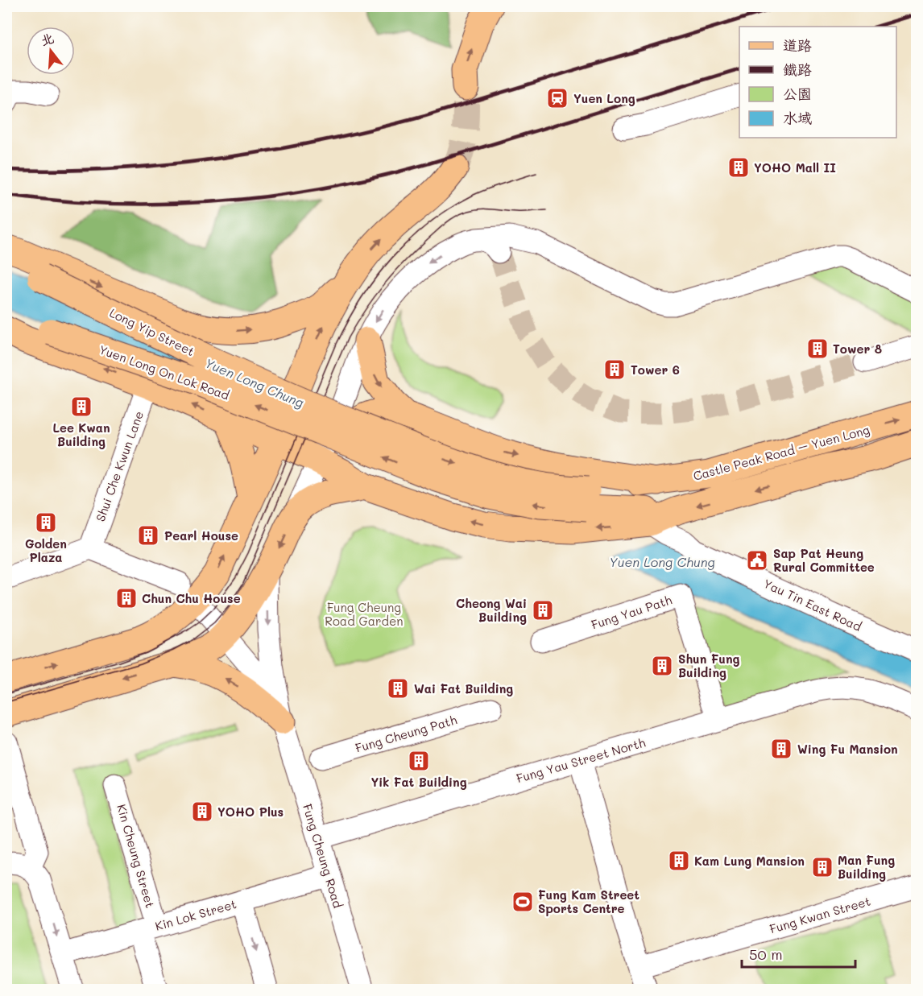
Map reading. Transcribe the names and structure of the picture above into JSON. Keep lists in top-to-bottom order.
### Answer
{
  "streets": {
    "main road": ["Long Yip Street", "Yuen Long On Lok Road", "Castle Peak Road – Yuen Long"],
    "street": [
      "Shui Che Kwun Lane",
      "Yau Tin East Road",
      "Fung Yau Path",
      "Fung Cheung Path",
      "Fung Yau Street North",
      "Kin Cheung Street",
      "Fung Cheung Road",
      "Kin Lok Street",
      "Fung Kwan Street"
    ]
  },
  "crossings": [
    ["Long Yip Street", "Yuen Long On Lok Road"],
    ["Long Yip Street", "Castle Peak Road – Yuen Long"],
    ["Yuen Long On Lok Road", "Castle Peak Road – Yuen Long"],
    ["Yuen Long On Lok Road", "Shui Che Kwun Lane"],
    ["Castle Peak Road – Yuen Long", "Yau Tin East Road"],
    ["Castle Peak Road – Yuen Long", "Fung Cheung Road"],
    ["Fung Yau Path", "Fung Yau Street North"],
    ["Fung Yau Street North", "Fung Cheung Road"],
    ["Kin Cheung Street", "Kin Lok Street"],
    ["Fung Cheung Road", "Kin Lok Street"]
  ],
  "one_way": ["Yuen Long On Lok Road"],
  "water": ["Yuen Long Chung"],
  "parks": ["Fung Cheung Road Garden"],
  "places": {
    "station": ["Yuen Long"],
    "building": [
      "YOHO Mall II",
      "Tower 8",
      "Tower 6",
      "Lee Kwan Building",
      "Golden Plaza",
      "Pearl House",
      "Chun Chu House",
      "Cheong Wai Building",
      "Shun Fung Building",
      "Wai Fat Building",
      "Wing Fu Mansion",
      "Yik Fat Building",
      "YOHO Plus",
      "Kam Lung Mansion",
      "Man Fung Building"
    ],
    "public building": ["Sap Pat Heung Rural Committee"],
    "sports": ["Fung Kam Street Sports Centre"]
  },
  "legend": [
    "道路",
    "鐵路",
    "公園",
    "水域"
  ],
  "scale_bar": "50 m",
  "north": "top"
}
